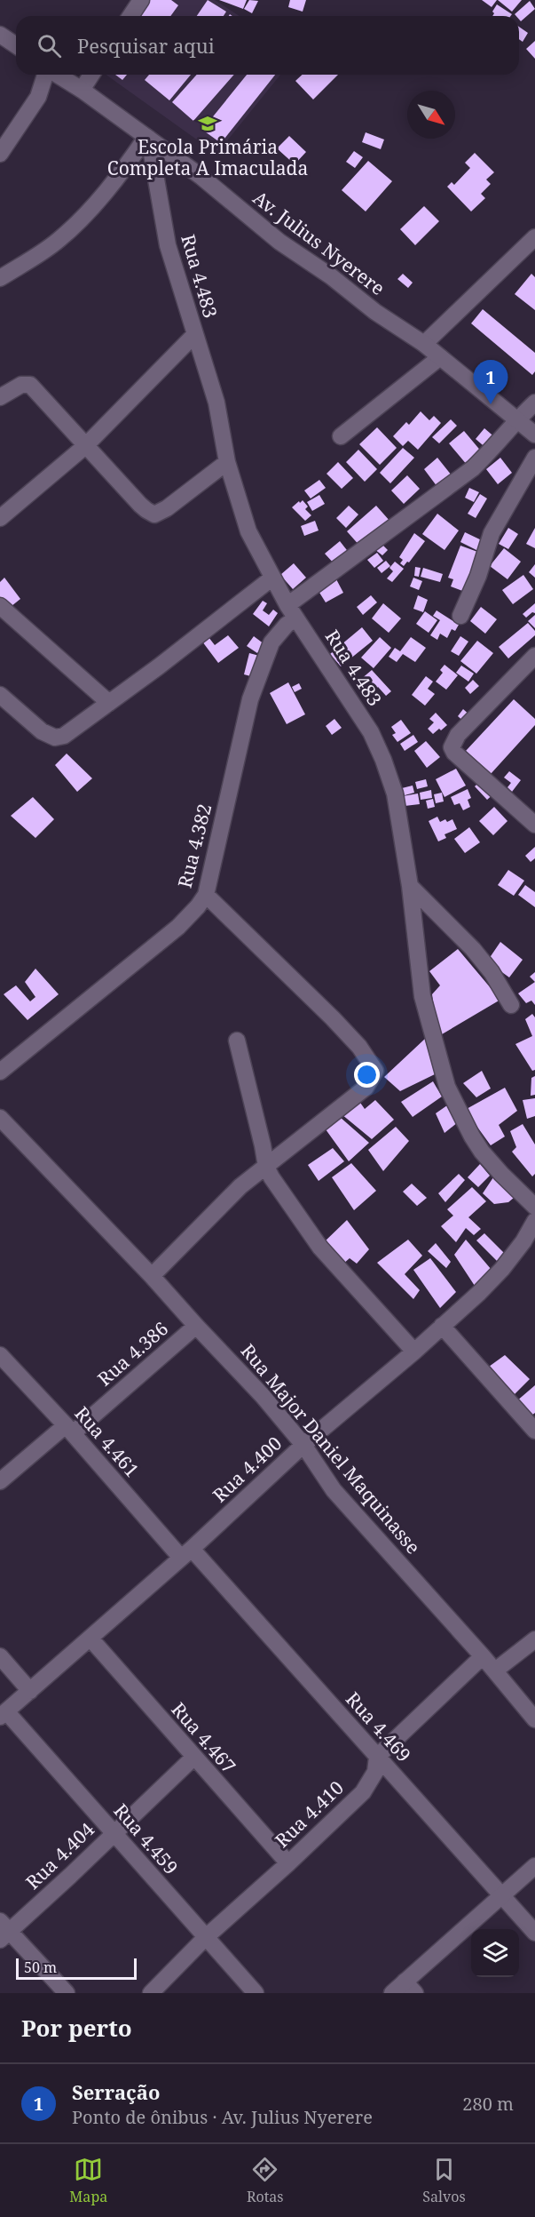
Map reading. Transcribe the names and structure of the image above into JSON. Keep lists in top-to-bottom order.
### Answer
{
  "streets": {
    "street": [
      "Av. Julius Nyerere",
      "Rua 4.483",
      "Rua 4.382",
      "Rua 4.386",
      "Rua 4.461",
      "Rua Major Daniel Maquinasse",
      "Rua 4.400",
      "Rua 4.469",
      "Rua 4.467",
      "Rua 4.410",
      "Rua 4.459",
      "Rua 4.404"
    ]
  },
  "crossings": [
    ["Av. Julius Nyerere", "Rua 4.483"],
    ["Av. Julius Nyerere", "Rua 4.382"],
    ["Rua 4.483", "Rua 4.382"],
    ["Rua 4.386", "Rua 4.461"],
    ["Rua 4.386", "Rua Major Daniel Maquinasse"],
    ["Rua 4.461", "Rua 4.400"],
    ["Rua 4.461", "Rua 4.469"],
    ["Rua Major Daniel Maquinasse", "Rua 4.400"],
    ["Rua Major Daniel Maquinasse", "Rua 4.410"],
    ["Rua 4.400", "Rua 4.469"],
    ["Rua 4.400", "Rua 4.467"],
    ["Rua 4.400", "Rua 4.459"],
    ["Rua 4.469", "Rua 4.410"],
    ["Rua 4.467", "Rua 4.410"],
    ["Rua 4.467", "Rua 4.404"],
    ["Rua 4.410", "Rua 4.459"],
    ["Rua 4.459", "Rua 4.404"]
  ],
  "places": {
    "school or university": ["Escola Primária Completa A Imaculada"]
  },
  "scale_bar": "50 m",
  "north": "bottom right",
  "page": {
    "search": "Pesquisar aqui",
    "pins": "1",
    "scale": "50 m",
    "heading": "Por perto",
    "list": [
      {
        "mark": "1",
        "name": "Serração",
        "note": "Ponto de ônibus · Av. Julius Nyerere",
        "value": "280 m"
      }
    ],
    "nav": ["Mapa", "Rotas", "Salvos"]
  }
}
